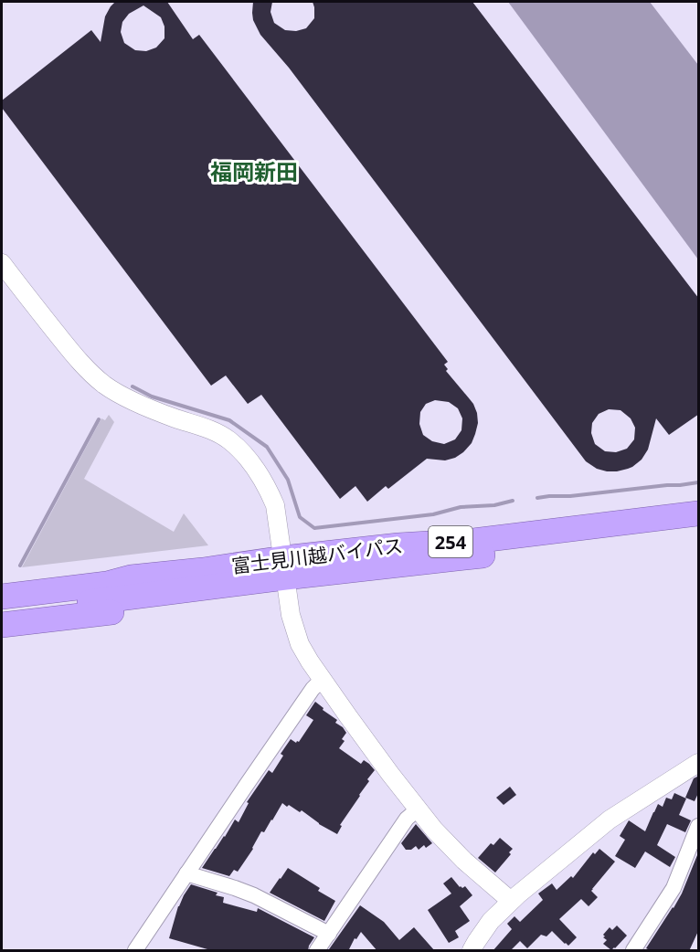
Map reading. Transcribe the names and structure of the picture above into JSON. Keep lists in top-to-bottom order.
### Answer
{
  "streets": {
    "highway": ["254", "富士見川越バイパス"]
  },
  "crossings": [
    ["254", "富士見川越バイパス"]
  ],
  "districts": ["福岡新田"]
}
